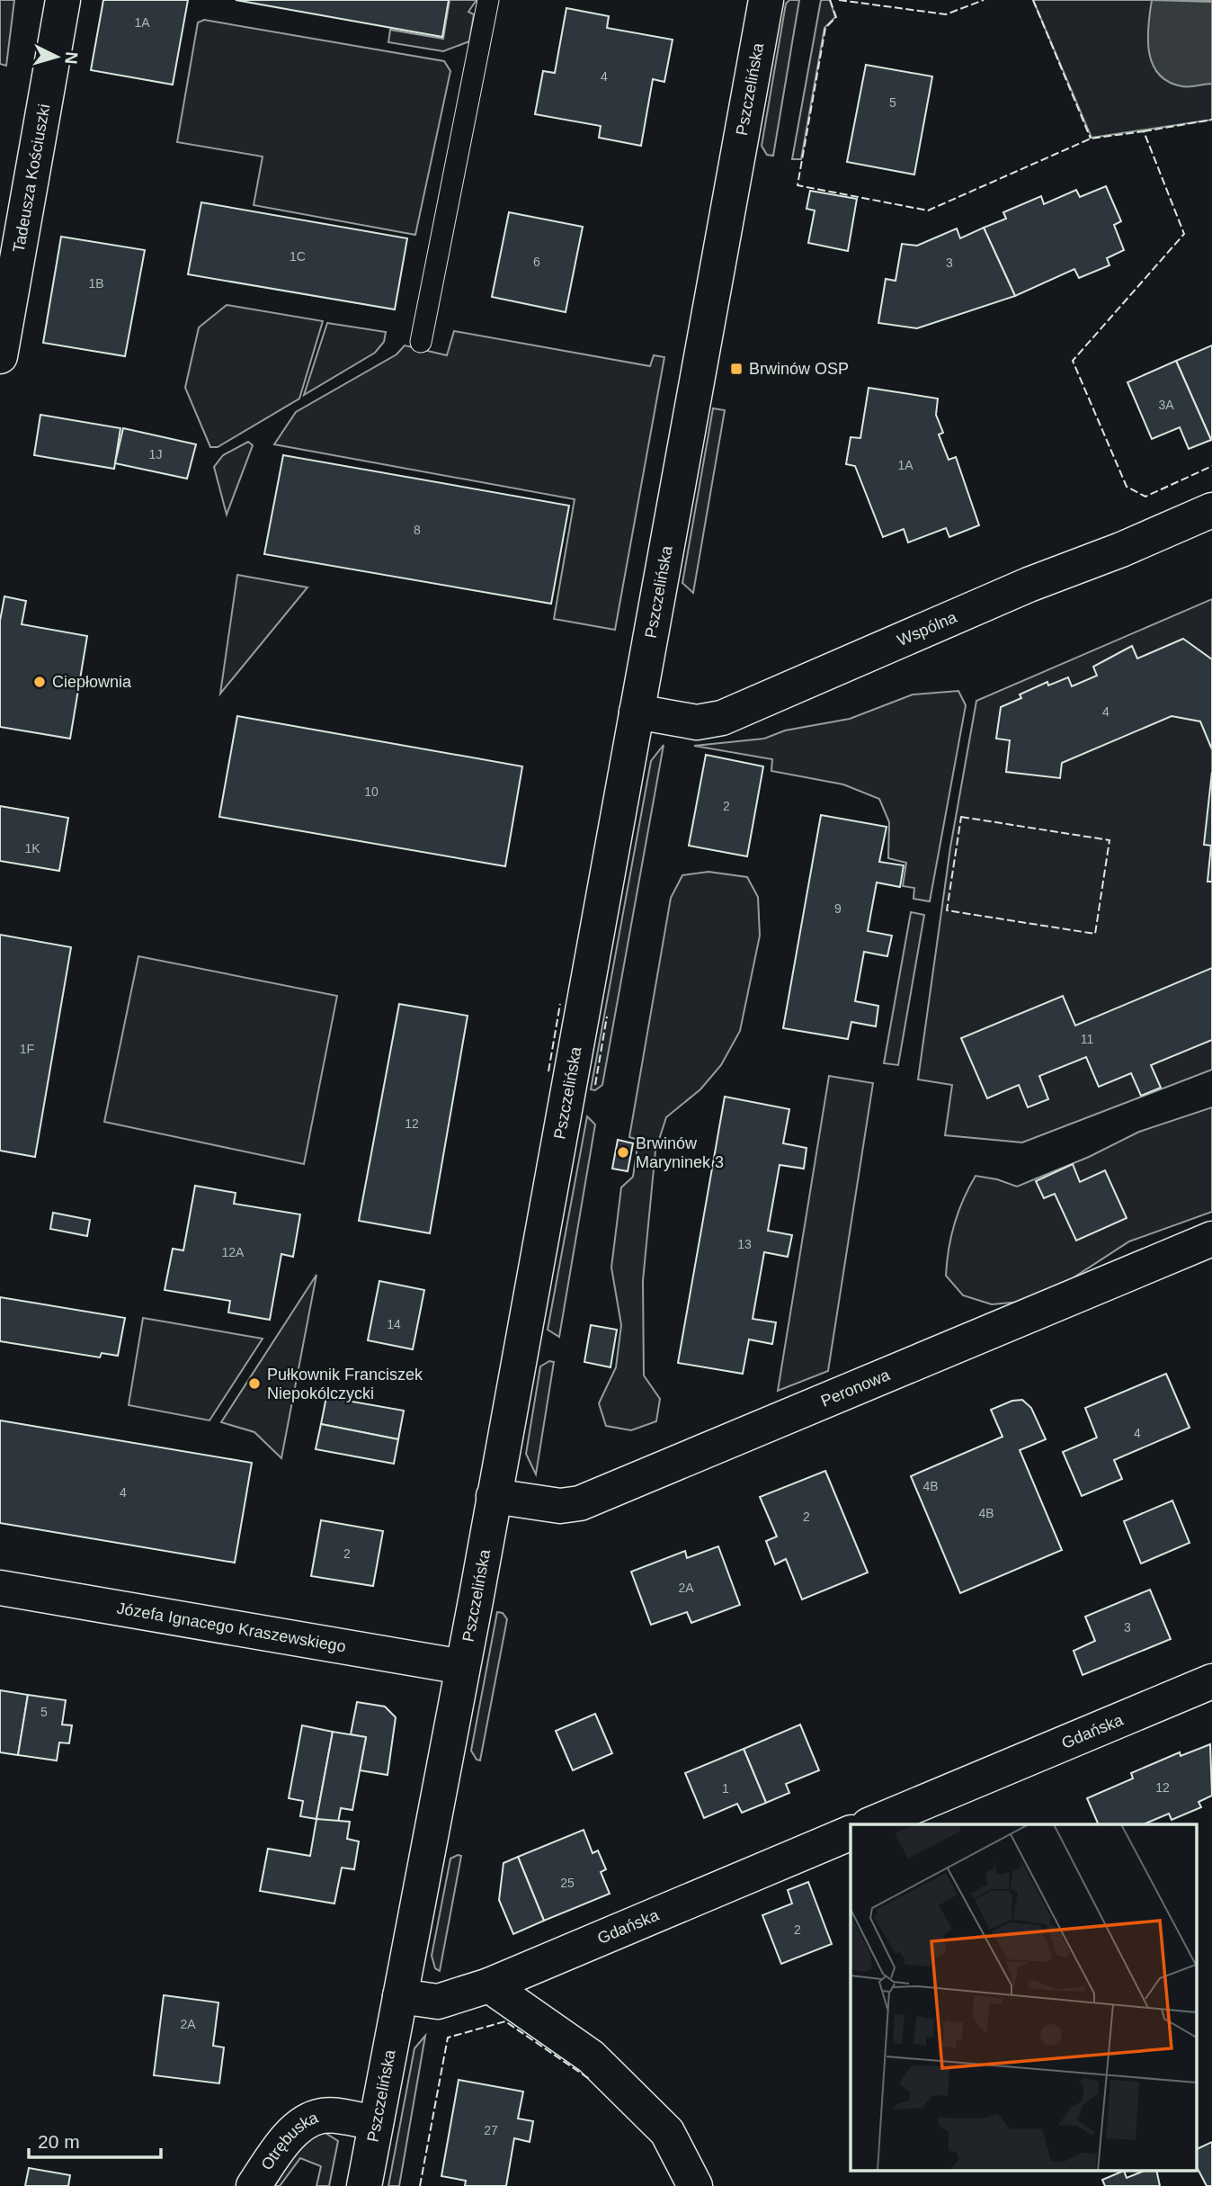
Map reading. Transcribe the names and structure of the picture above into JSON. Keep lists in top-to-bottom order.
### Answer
{
  "streets": {
    "street": [
      "Pszczelińska",
      "Tadeusza Kościuszki",
      "Wspólna",
      "Peronowa",
      "Józefa Ignacego Kraszewskiego",
      "Gdańska",
      "Otrębuska"
    ]
  },
  "crossings": [
    ["Pszczelińska", "Wspólna"],
    ["Pszczelińska", "Peronowa"],
    ["Pszczelińska", "Józefa Ignacego Kraszewskiego"],
    ["Pszczelińska", "Gdańska"],
    ["Pszczelińska", "Otrębuska"]
  ],
  "places": {
    "transit": ["Brwinów OSP"],
    "other": ["Ciepłownia", "Brwinów Maryninek 3", "Pułkownik Franciszek Niepokólczycki"]
  },
  "house_numbers": [
    "1A",
    "4",
    "5",
    "1C",
    "6",
    "3",
    "1B",
    "3A",
    "1J",
    "1A",
    "8",
    "4",
    "10",
    "2",
    "1K",
    "9",
    "11",
    "1F",
    "12",
    "13",
    "12A",
    "14",
    "4",
    "4B",
    "4",
    "4B",
    "2",
    "2",
    "2A",
    "3",
    "5",
    "12",
    "1",
    "25",
    "2",
    "2A",
    "27"
  ],
  "scale_bar": "20 m",
  "north": "right"
}
